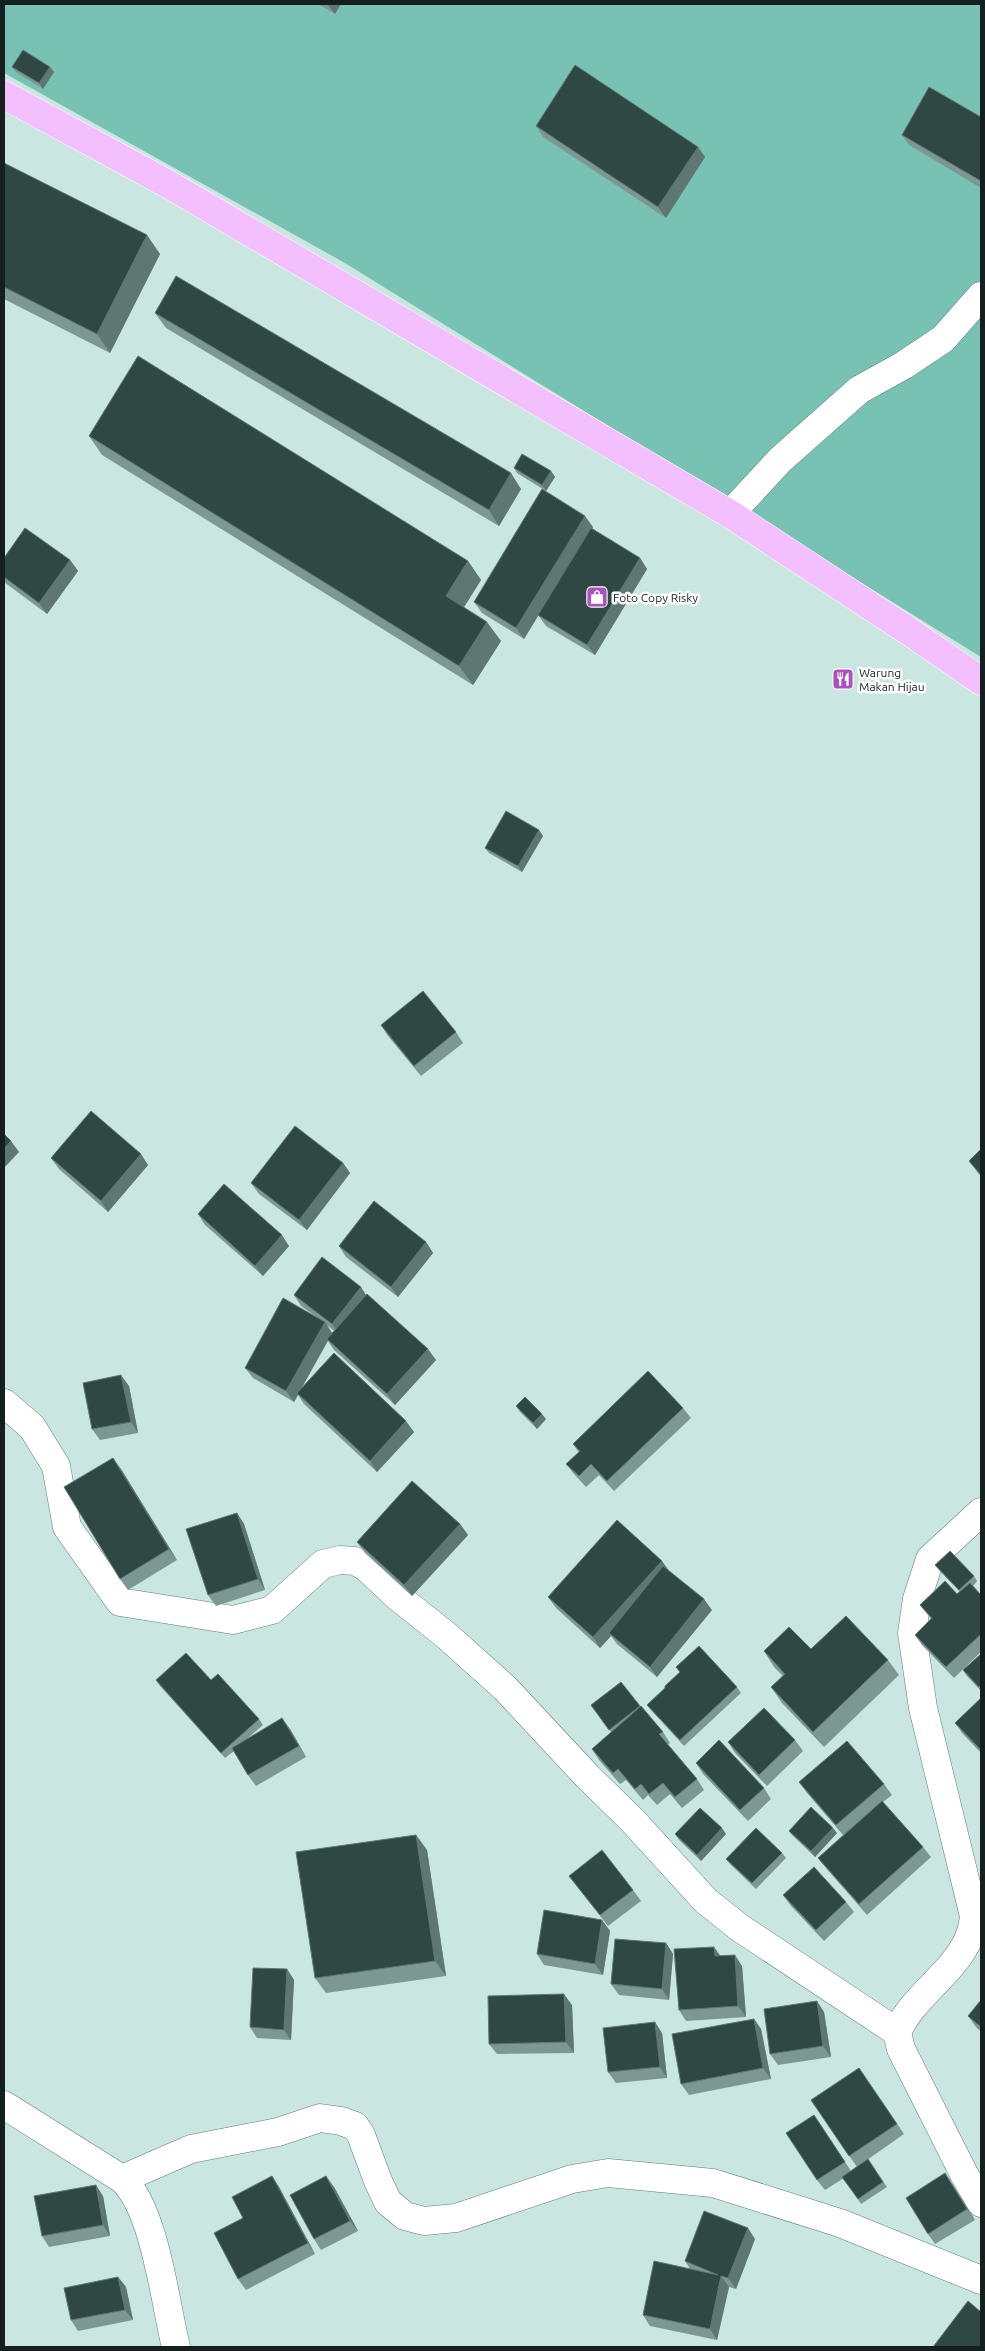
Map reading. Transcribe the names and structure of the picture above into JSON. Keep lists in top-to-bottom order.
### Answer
{
  "places": {
    "shop": ["Foto Copy Risky"],
    "restaurant": ["Warung Makan Hijau"]
  }
}
